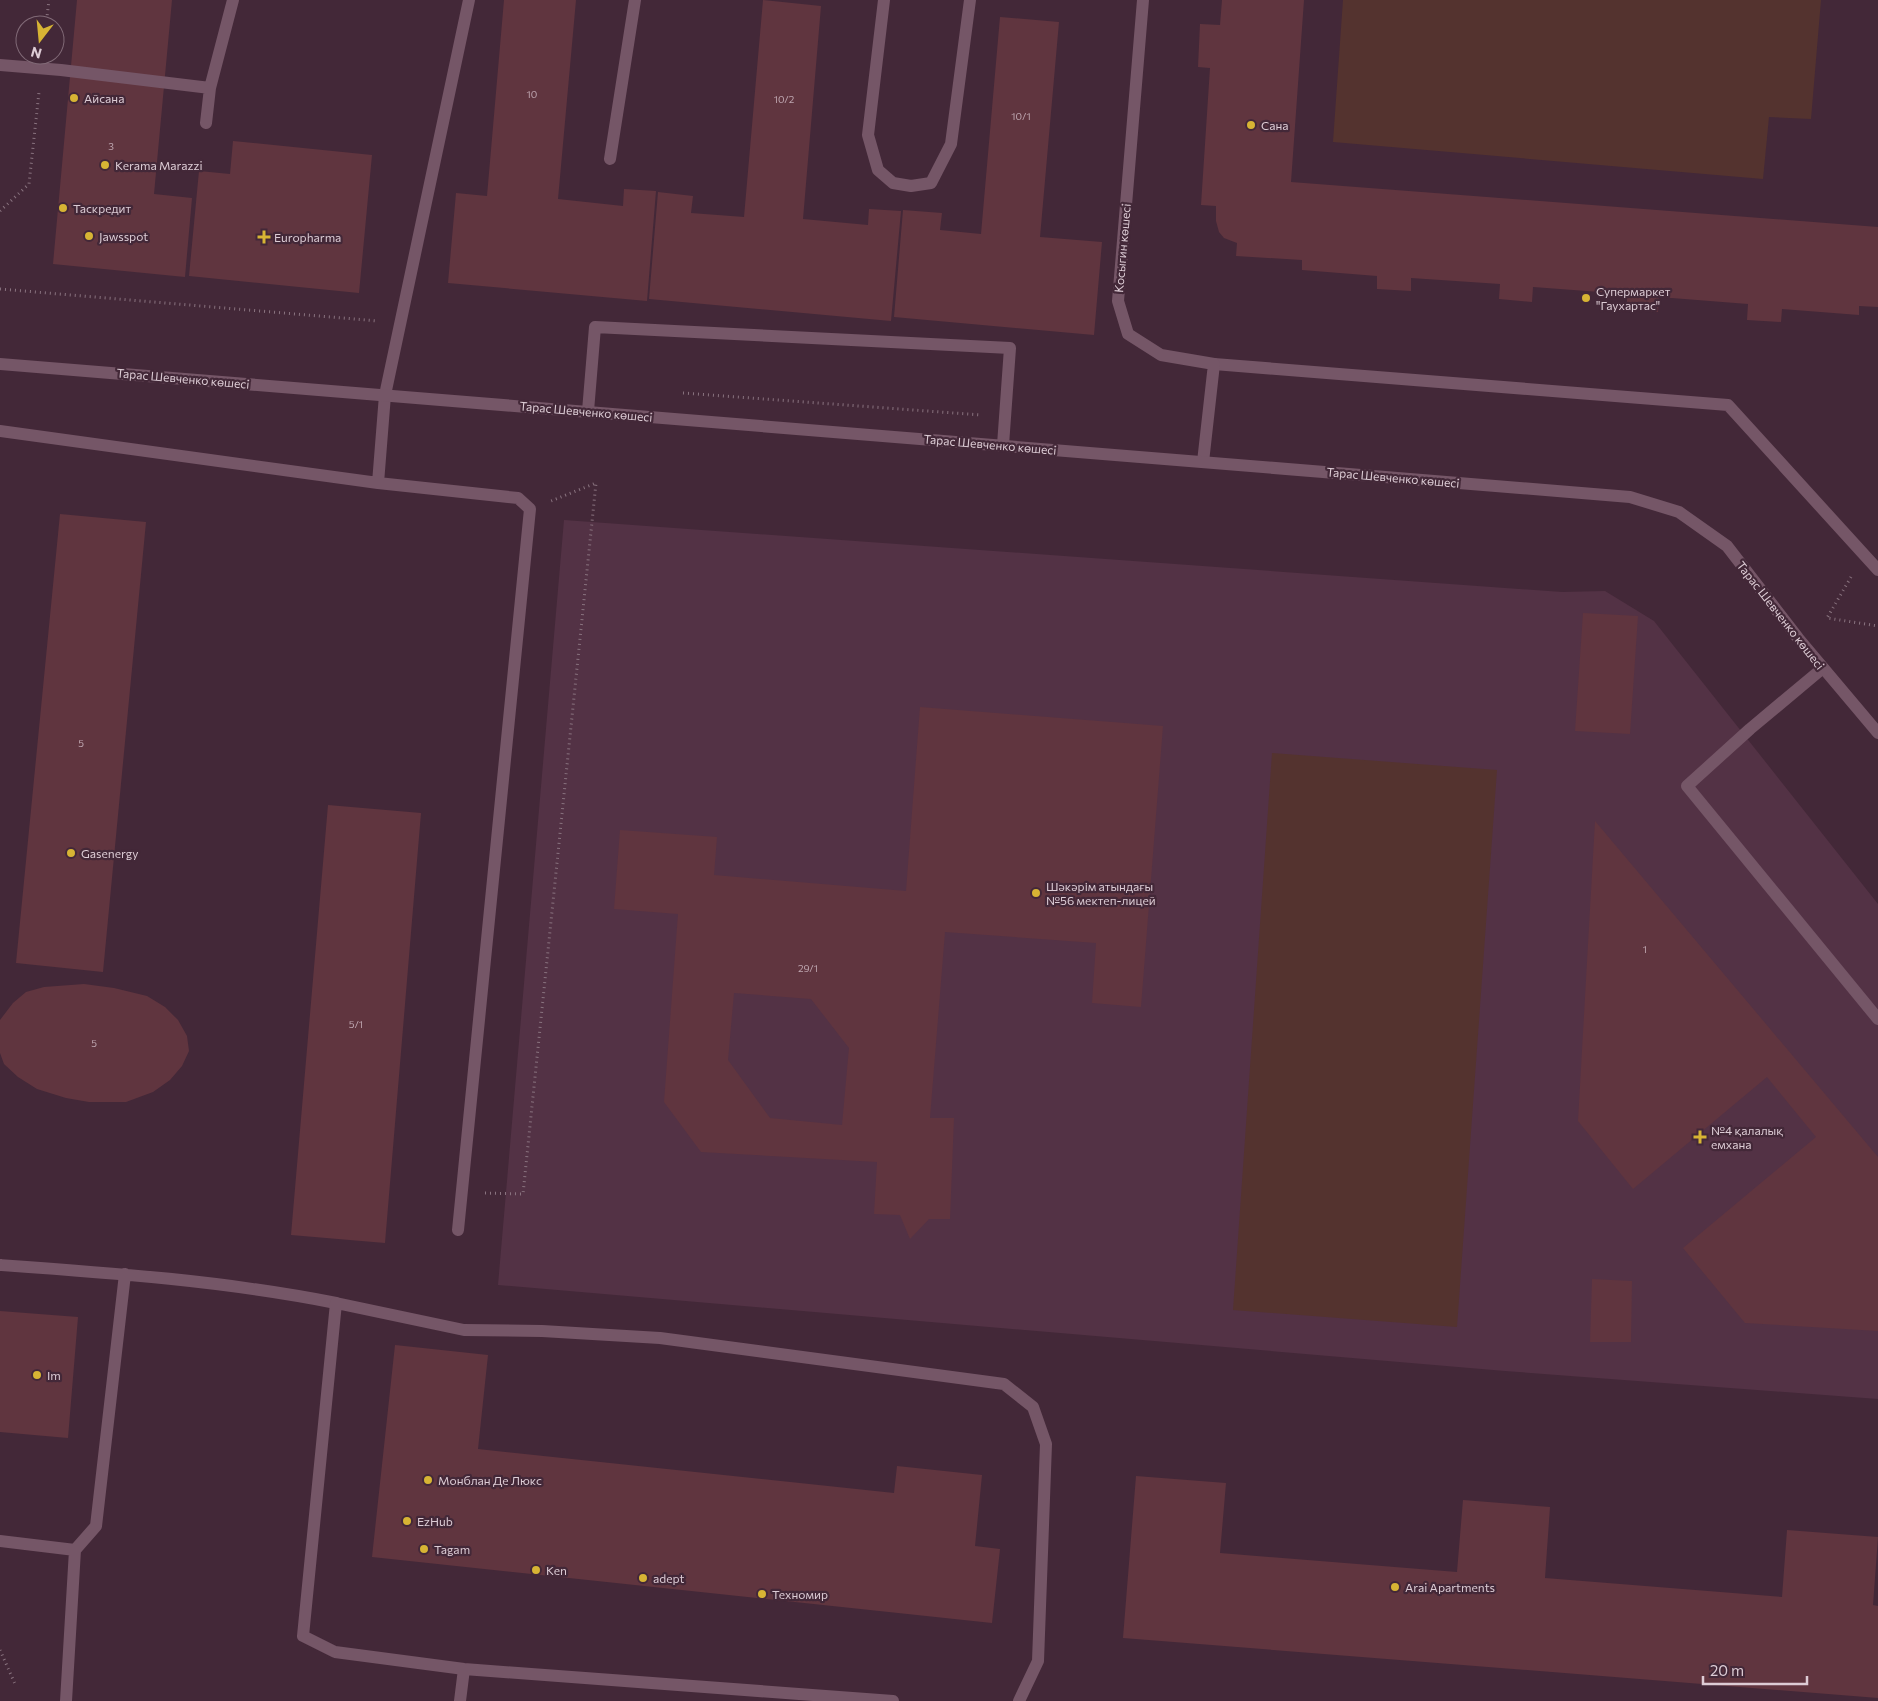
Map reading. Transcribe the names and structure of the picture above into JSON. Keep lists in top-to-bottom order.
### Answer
{
  "streets": {
    "street": ["Косыгин көшесі", "Тарас Шевченко көшесі"]
  },
  "places": {
    "other": [
      "Айсана",
      "Сана",
      "Kerama Marazzi",
      "Таскредит",
      "Jawsspot",
      "Супермаркет \"Гаухартас\"",
      "Gasenergy",
      "Шәкәрім атындағы №56 мектеп-лицей",
      "Im",
      "Монблан Де Люкс",
      "EzHub",
      "Tagam",
      "Ken",
      "adept",
      "Arai Apartments",
      "Техномир"
    ],
    "health": ["Europharma", "№4 қалалық емхана"]
  },
  "house_numbers": [
    "10",
    "10/2",
    "10/1",
    "3",
    "5",
    "1",
    "29/1",
    "5/1",
    "5"
  ],
  "scale_bar": "20 m",
  "north": "bottom"
}
